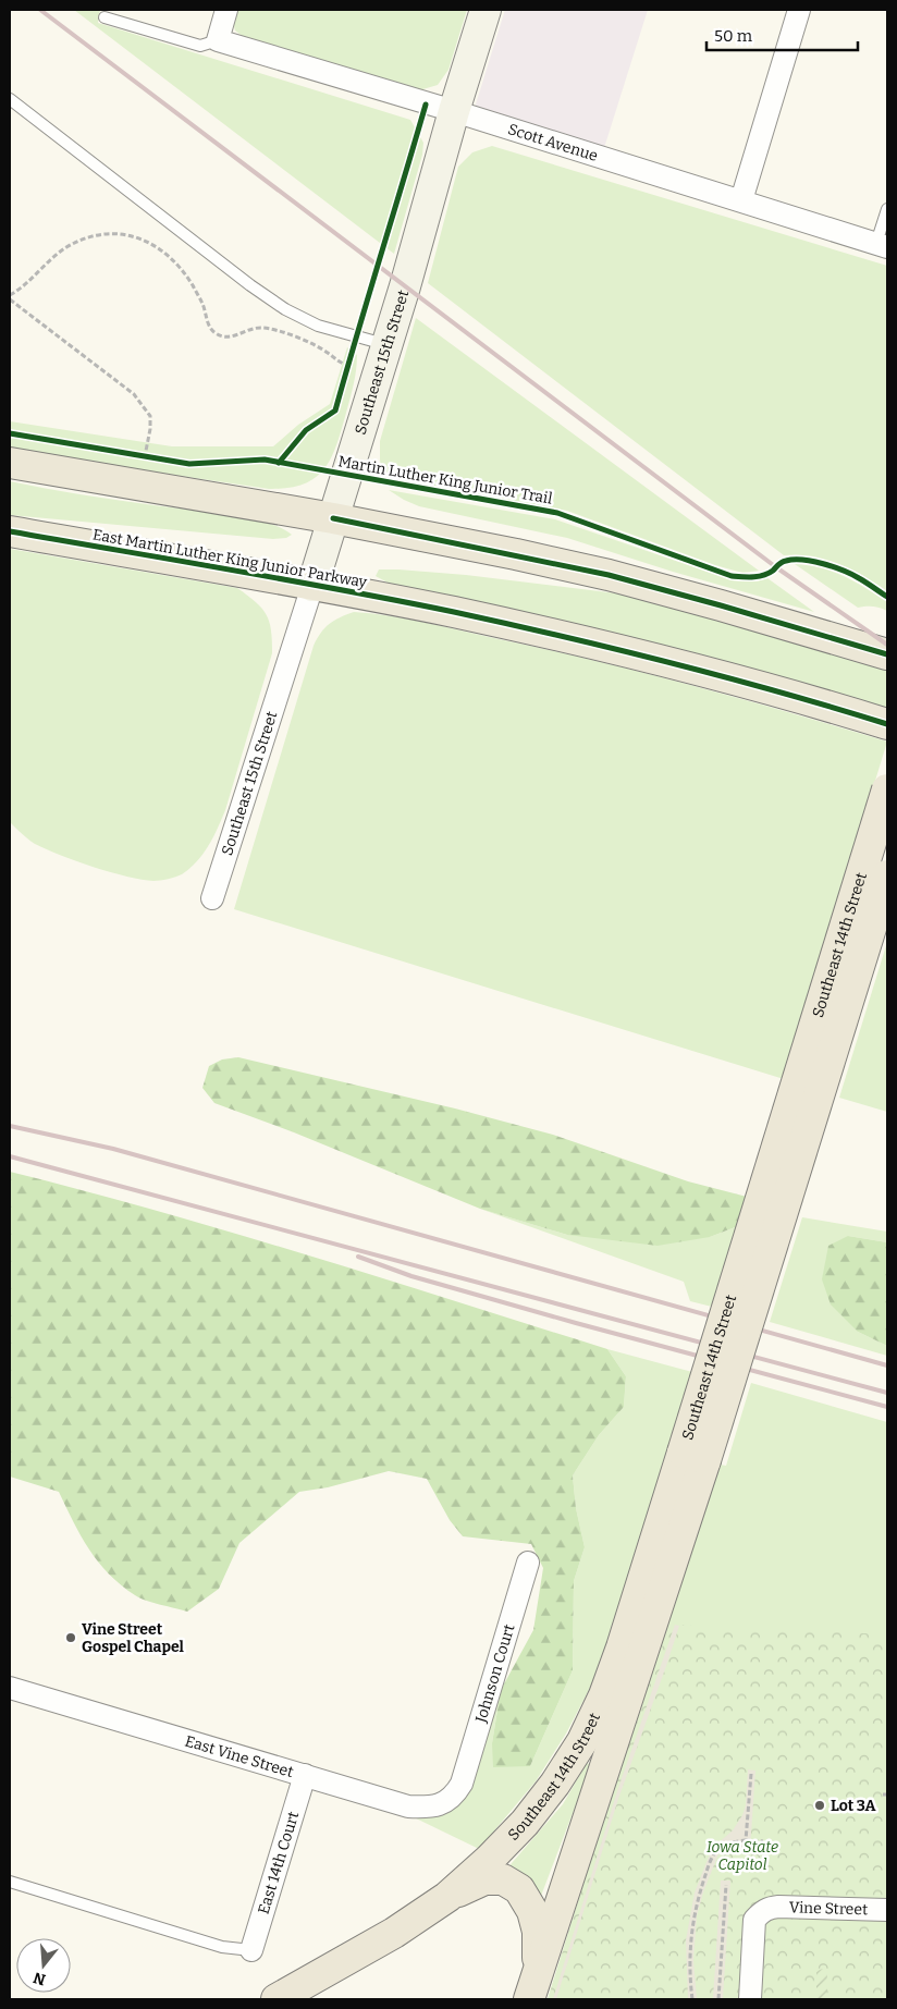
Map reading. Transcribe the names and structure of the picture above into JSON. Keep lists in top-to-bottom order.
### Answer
{
  "streets": {
    "main road": ["East Martin Luther King Junior Parkway", "Southeast 14th Street"],
    "street": [
      "Scott Avenue",
      "Southeast 15th Street",
      "Johnson Court",
      "East Vine Street",
      "East 14th Court",
      "Vine Street"
    ],
    "cycle path": ["Martin Luther King Junior Trail"]
  },
  "crossings": [
    ["Scott Avenue", "Southeast 15th Street"],
    ["Southeast 15th Street", "East Martin Luther King Junior Parkway"],
    ["Johnson Court", "East Vine Street"],
    ["East Vine Street", "East 14th Court"]
  ],
  "parks": ["Iowa State Capitol"],
  "places": ["Vine Street Gospel Chapel", "Lot 3A"],
  "scale_bar": "50 m",
  "north": "bottom"
}
